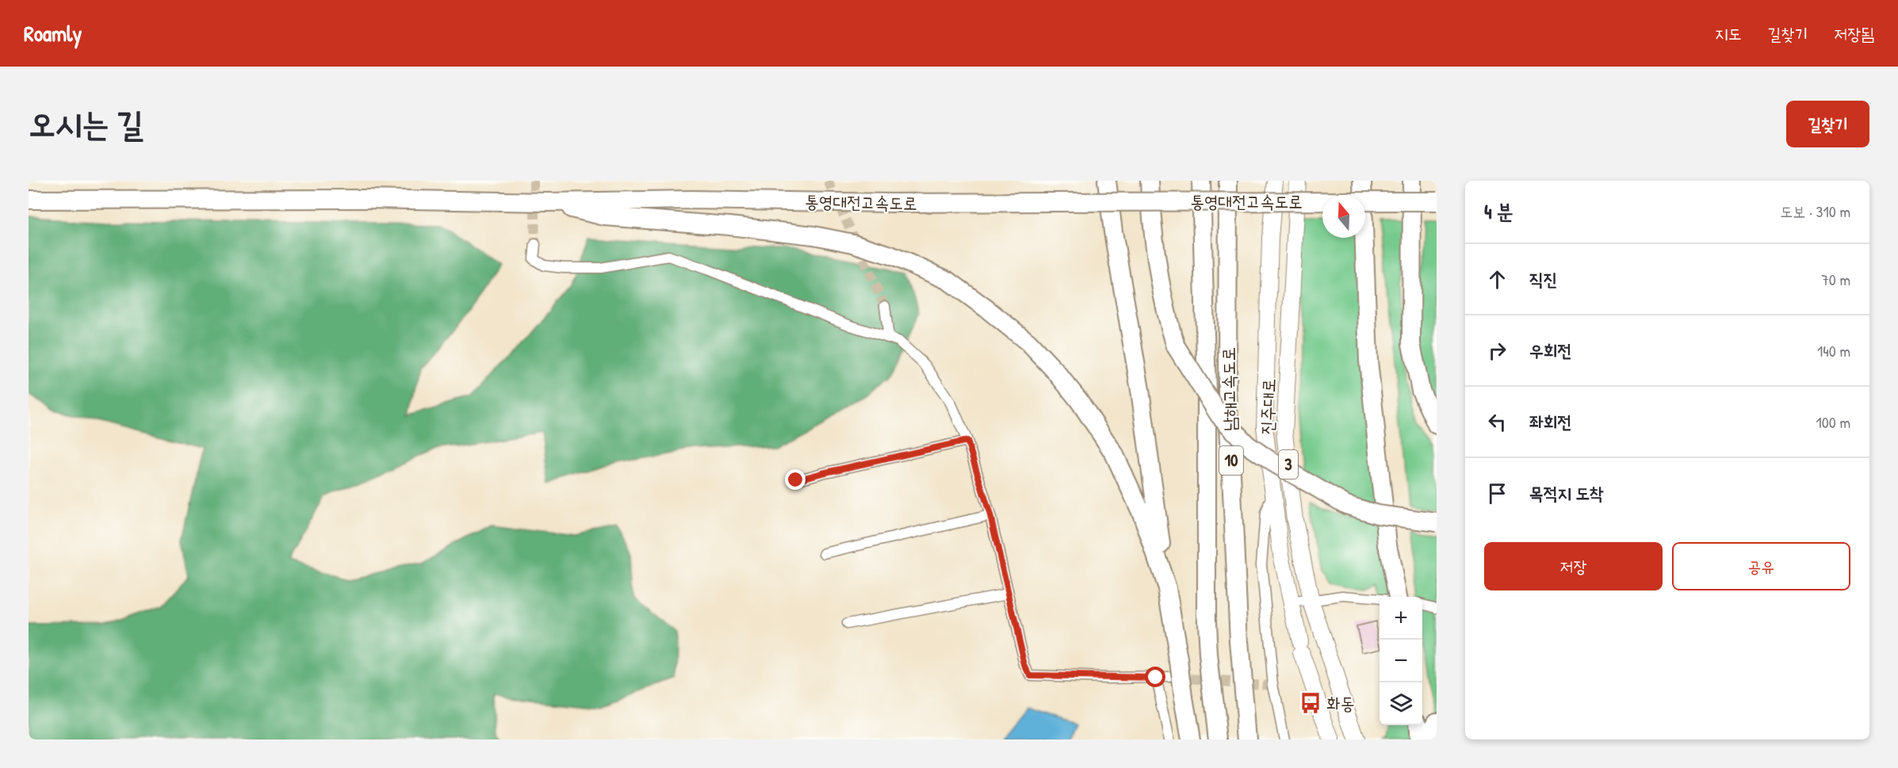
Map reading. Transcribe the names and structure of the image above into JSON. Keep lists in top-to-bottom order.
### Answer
{
  "streets": {
    "highway": ["통영대전고속도로", "남해고속도로", "10"],
    "main road": ["진주대로", "3"]
  },
  "places": {
    "bus stop": ["화동"]
  },
  "north": "top",
  "page": {
    "header": "Roamly",
    "nav": ["지도", "길찾기", "저장됨"],
    "title": "오시는 길",
    "buttons": [
      "길찾기",
      ["저장", "공유"]
    ],
    "heading": ["4 분", "도보 · 310 m"],
    "list": [
      ["직진", "70 m"],
      ["우회전", "140 m"],
      ["좌회전", "100 m"],
      "목적지 도착"
    ],
    "map_buttons": ["+", "−"]
  }
}
